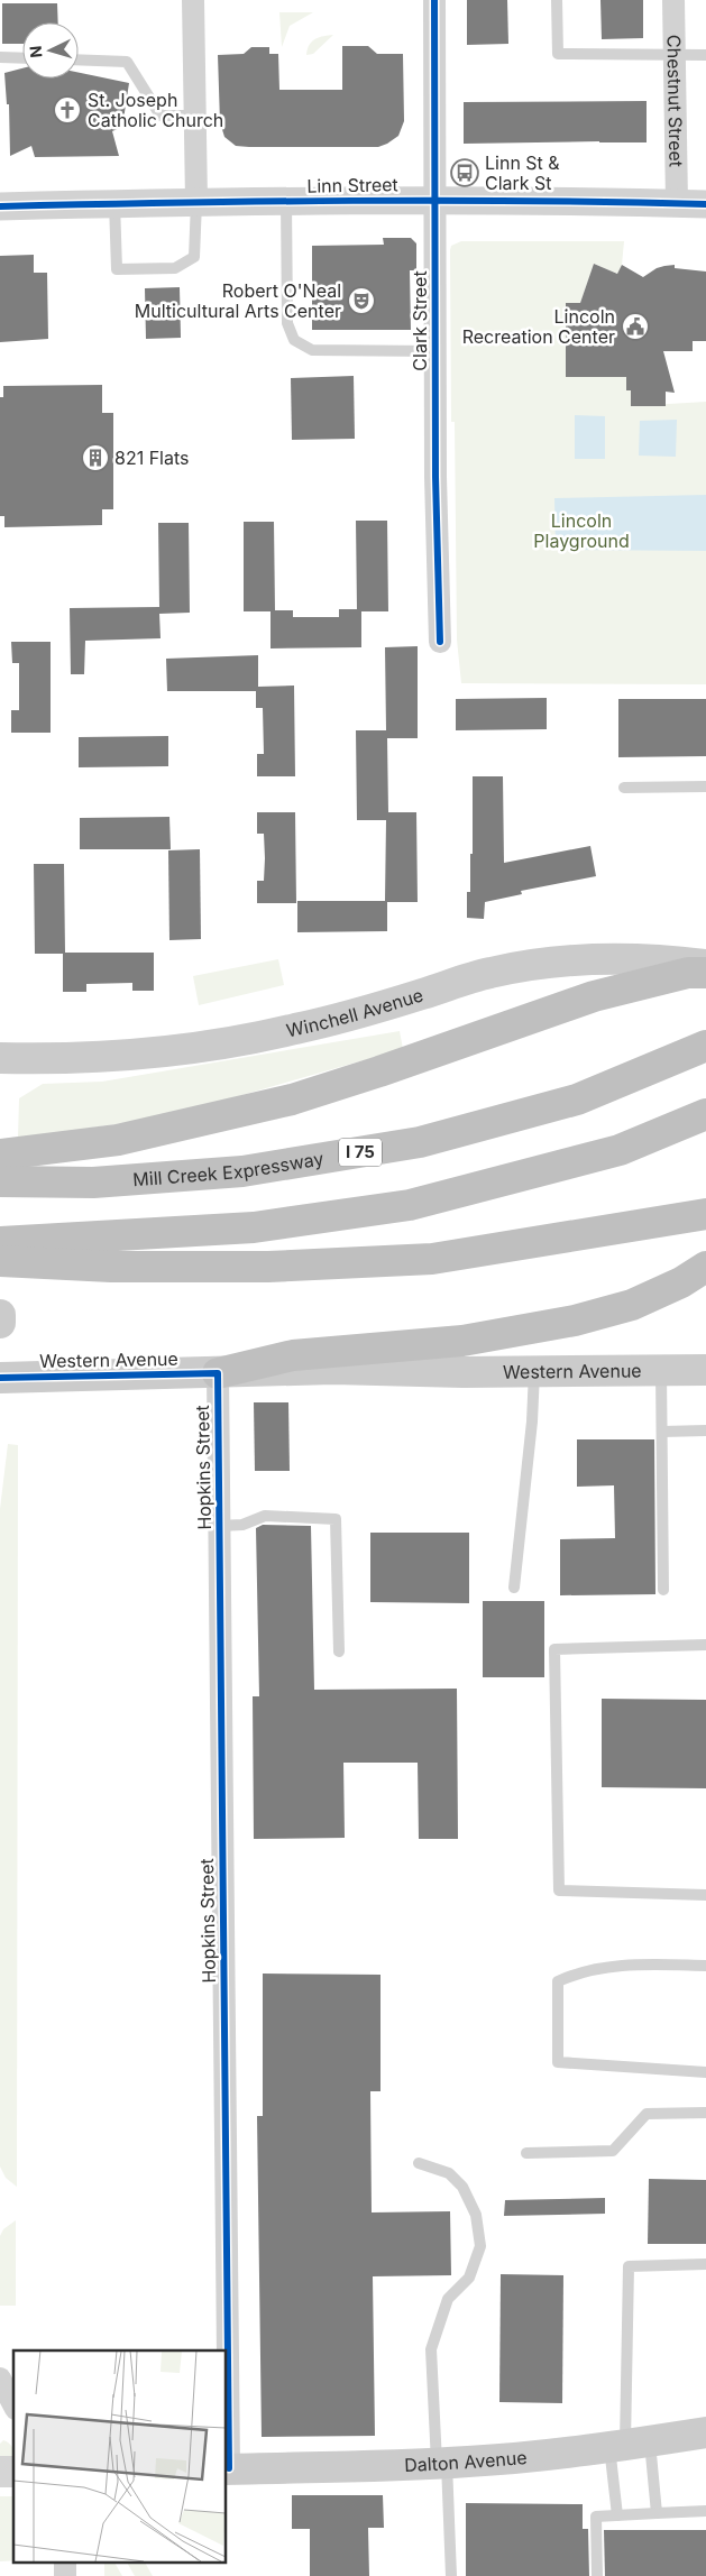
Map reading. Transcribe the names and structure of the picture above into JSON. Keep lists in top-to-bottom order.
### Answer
{
  "streets": {
    "highway": ["I 75", "Mill Creek Expressway"],
    "main road": ["Winchell Avenue", "Western Avenue", "Dalton Avenue"],
    "street": [
      "Chestnut Street",
      "Linn Street",
      "Clark Street",
      "Hopkins Street"
    ]
  },
  "crossings": [
    ["Chestnut Street", "Linn Street"],
    ["Linn Street", "Clark Street"],
    ["Western Avenue", "Hopkins Street"],
    ["Hopkins Street", "Dalton Avenue"]
  ],
  "parks": ["Lincoln Playground"],
  "places": {
    "church": ["St. Joseph Catholic Church"],
    "bus stop": ["Linn St & Clark St"],
    "theatre": ["Robert O'Neal Multicultural Arts Center"],
    "public building": ["Lincoln Recreation Center"],
    "building": ["821 Flats"]
  },
  "north": "left"
}
